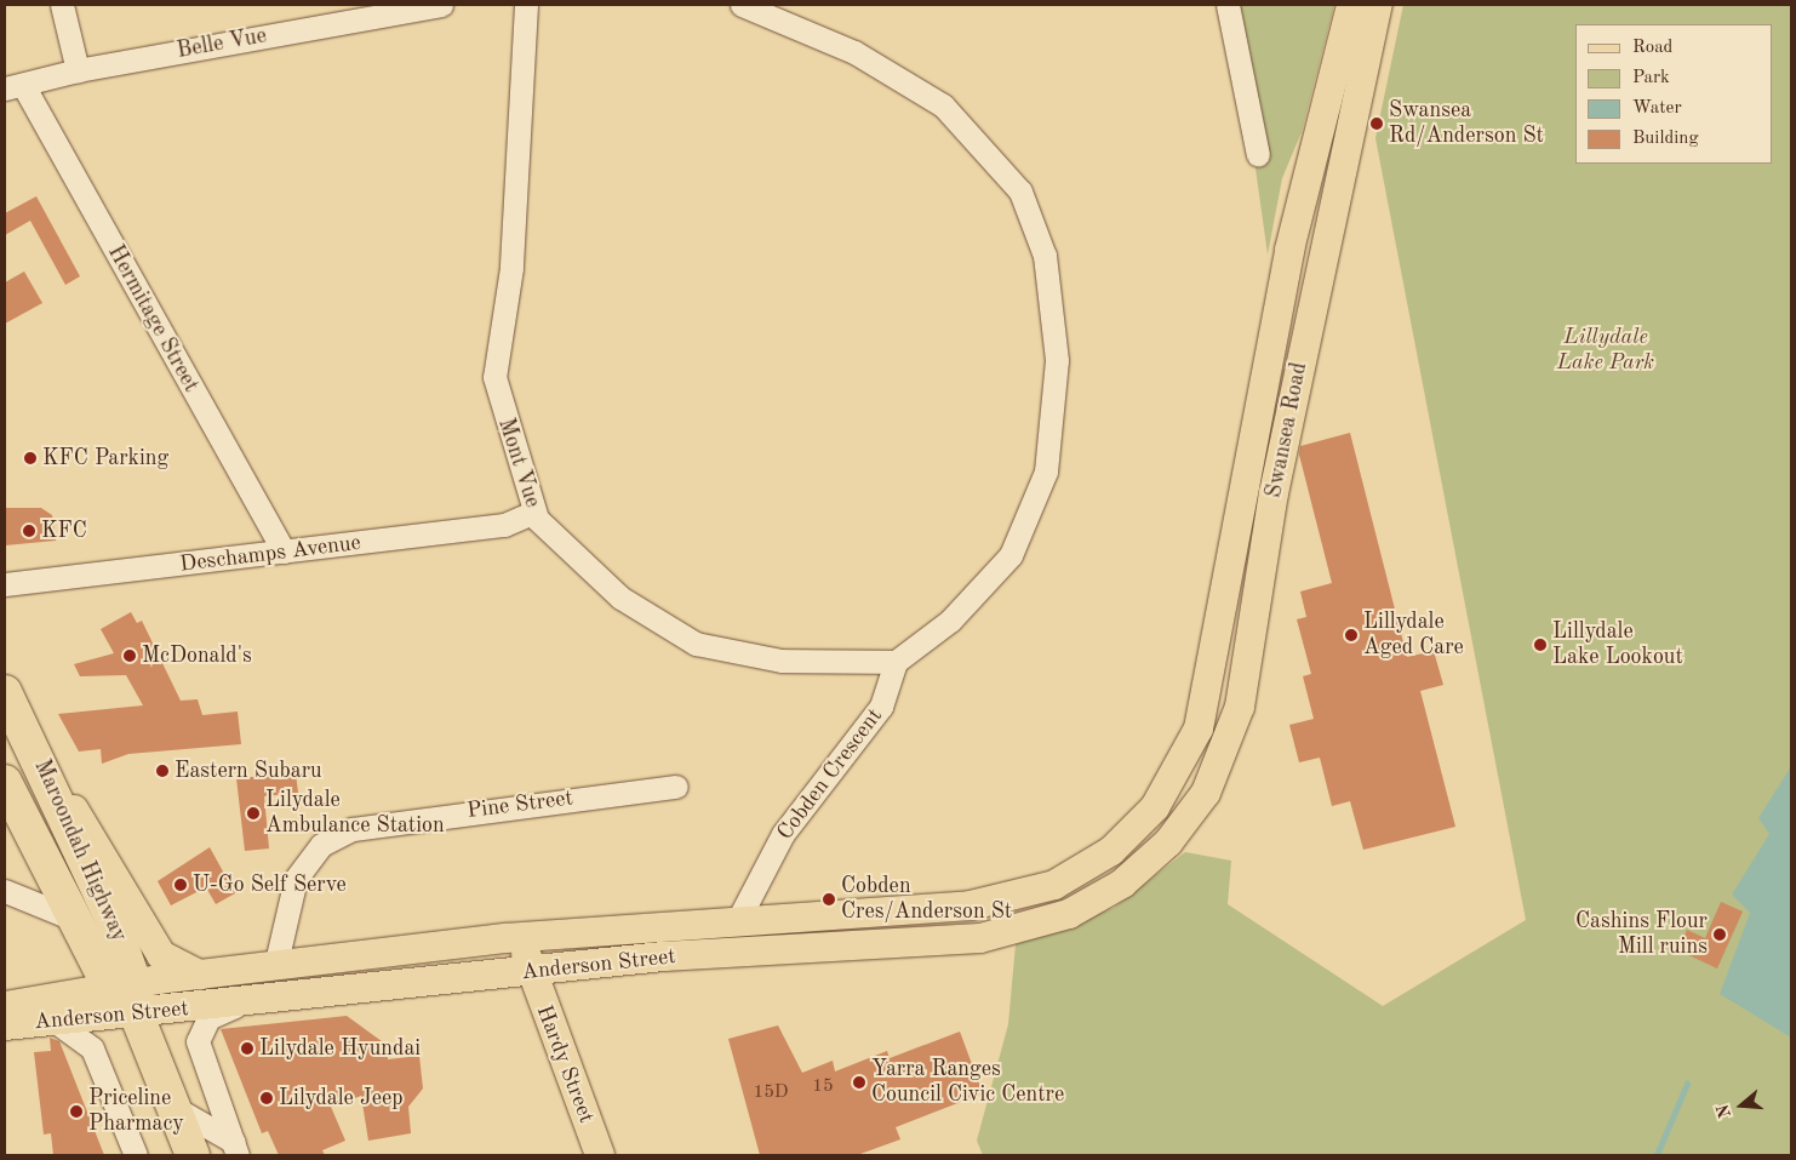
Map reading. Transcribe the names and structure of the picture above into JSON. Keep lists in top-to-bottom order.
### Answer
{
  "streets": {
    "highway": ["Maroondah Highway"],
    "main road": ["Swansea Road", "Anderson Street", "Hardy Street"],
    "street": [
      "Belle Vue",
      "Hermitage Street",
      "Mont Vue",
      "Deschamps Avenue",
      "Cobden Crescent",
      "Pine Street"
    ]
  },
  "crossings": [
    ["Belle Vue", "Hermitage Street"],
    ["Hermitage Street", "Deschamps Avenue"],
    ["Swansea Road", "Anderson Street"],
    ["Mont Vue", "Deschamps Avenue"],
    ["Mont Vue", "Cobden Crescent"],
    ["Cobden Crescent", "Anderson Street"],
    ["Pine Street", "Anderson Street"],
    ["Maroondah Highway", "Anderson Street"],
    ["Anderson Street", "Hardy Street"]
  ],
  "parks": ["Lillydale Lake Park"],
  "places": [
    "Swansea Rd/Anderson St",
    "KFC Parking",
    "KFC",
    "Lillydale Aged Care",
    "Lillydale Lake Lookout",
    "McDonald's",
    "Eastern Subaru",
    "Lilydale Ambulance Station",
    "U-Go Self Serve",
    "Cobden Cres/Anderson St",
    "Cashins Flour Mill ruins",
    "Lilydale Hyundai",
    "Yarra Ranges Council Civic Centre",
    "Lilydale Jeep",
    "Priceline Pharmacy"
  ],
  "house_numbers": ["15", "15D"],
  "legend": [
    "Road",
    "Park",
    "Water",
    "Building"
  ],
  "north": "left"
}
